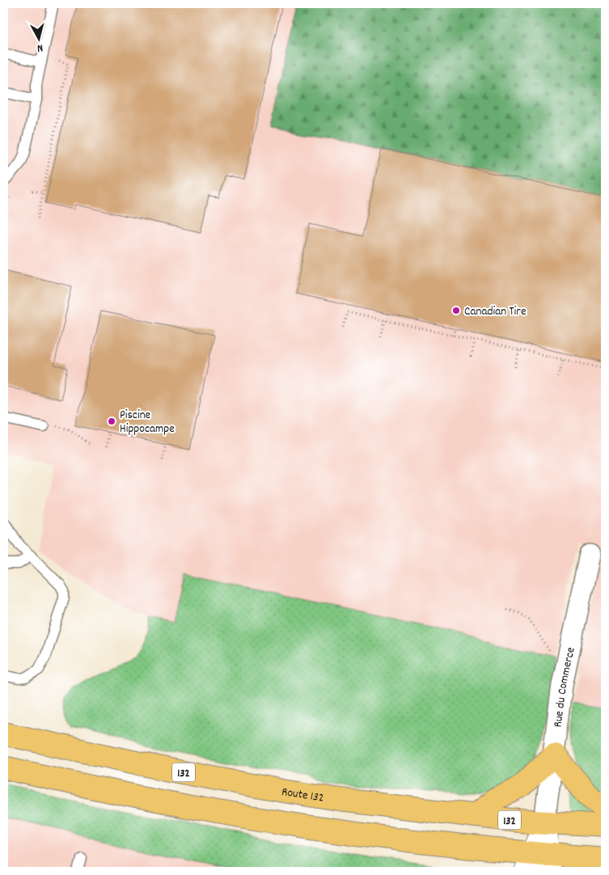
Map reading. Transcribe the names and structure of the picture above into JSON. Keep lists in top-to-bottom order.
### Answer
{
  "streets": {
    "highway": ["132", "Route 132"],
    "street": ["Rue du Commerce"]
  },
  "crossings": [
    ["Rue du Commerce", "Route 132"]
  ],
  "places": ["Canadian Tire", "Piscine Hippocampe"],
  "north": "bottom"
}
